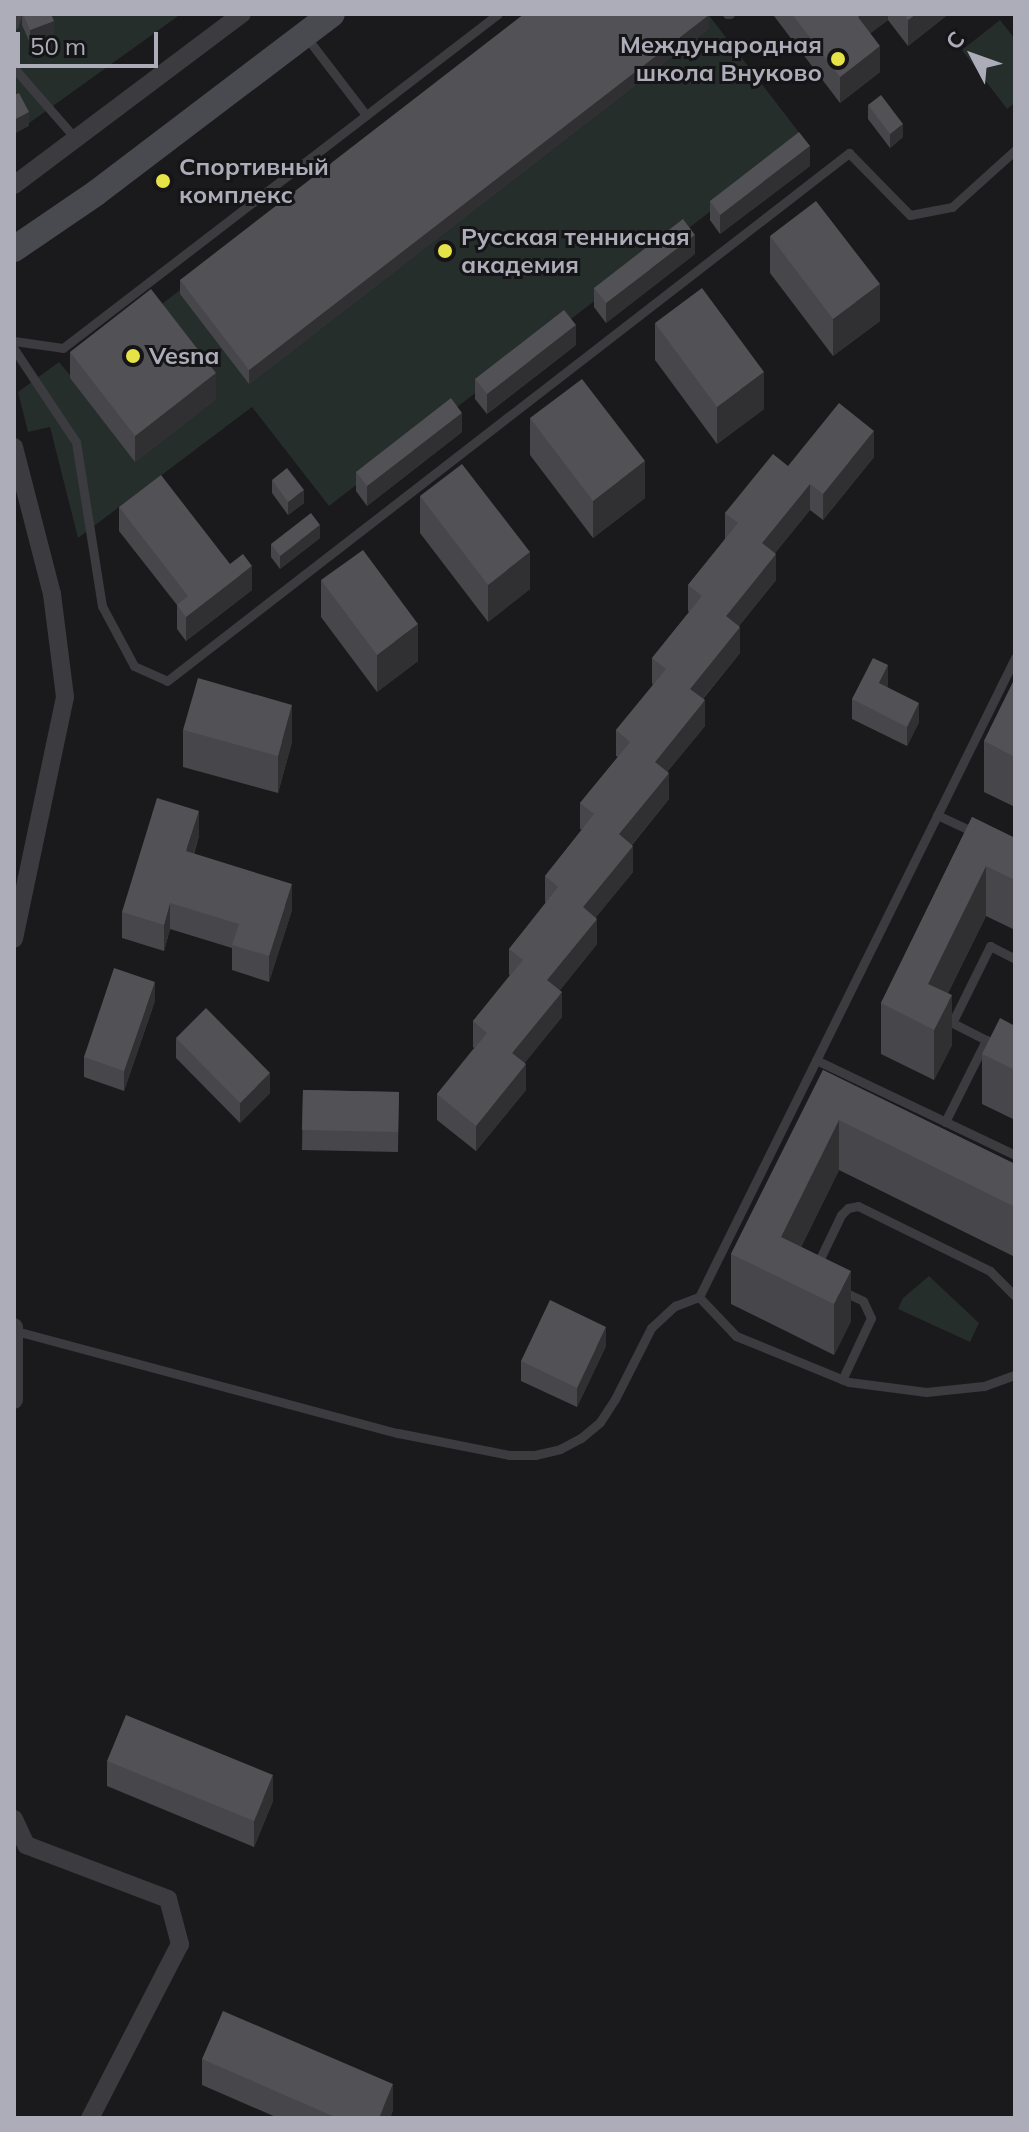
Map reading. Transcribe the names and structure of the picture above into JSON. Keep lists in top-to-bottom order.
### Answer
{
  "places": [
    "Международная школа Внуково",
    "Спортивный комплекс",
    "Русская теннисная академия",
    "Vesna"
  ],
  "scale_bar": "50 m",
  "north": "top left"
}
